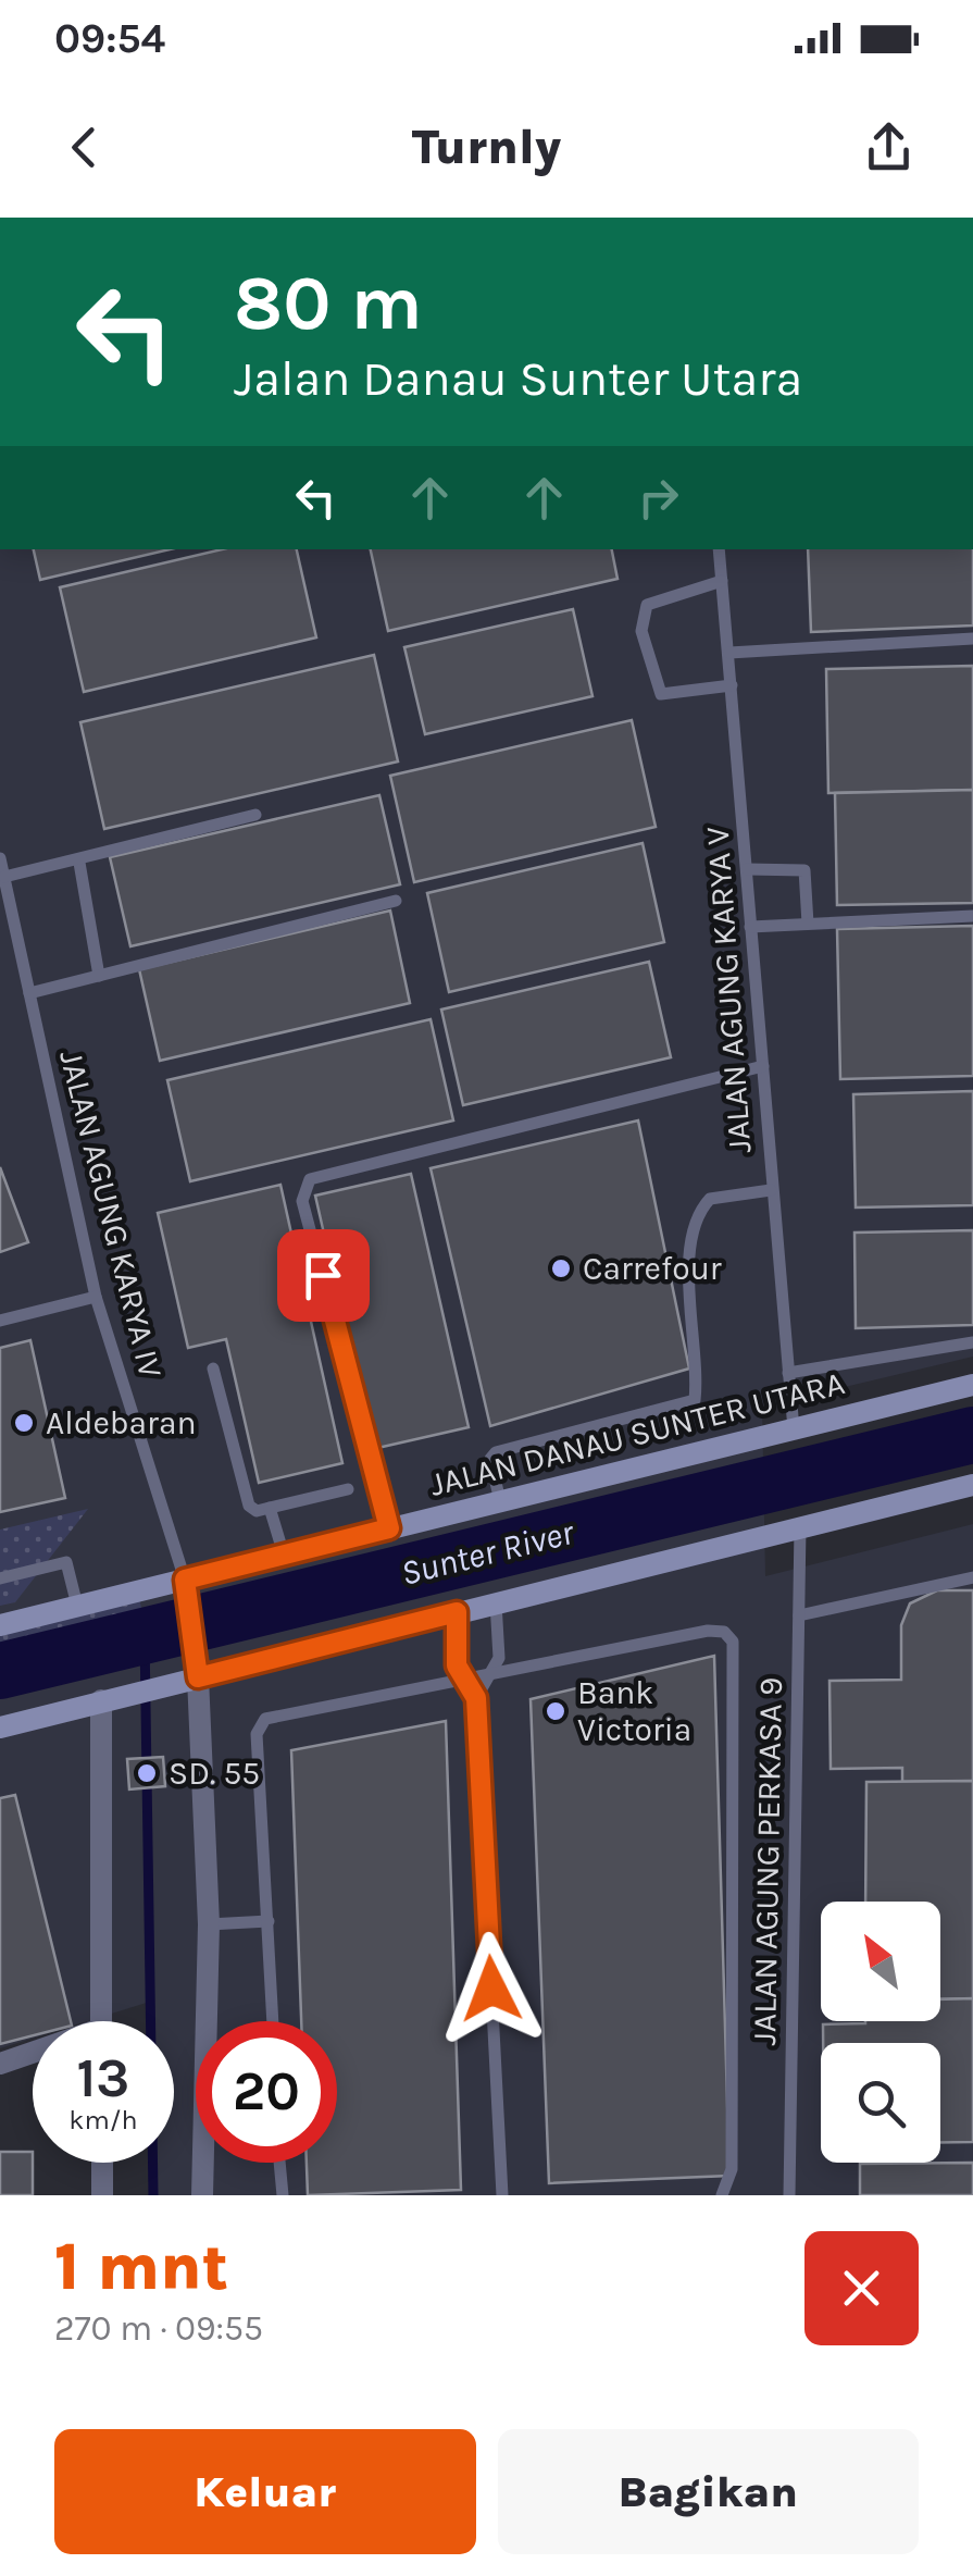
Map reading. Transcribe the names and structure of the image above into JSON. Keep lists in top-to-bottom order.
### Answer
{
  "streets": {
    "main road": ["JALAN DANAU SUNTER UTARA"],
    "lane": ["JALAN AGUNG KARYA V", "JALAN AGUNG KARYA IV", "JALAN AGUNG PERKASA 9"]
  },
  "crossings": [
    ["JALAN AGUNG KARYA V", "JALAN DANAU SUNTER UTARA"],
    ["JALAN AGUNG KARYA IV", "JALAN DANAU SUNTER UTARA"]
  ],
  "water": ["Sunter River"],
  "places": [
    "Carrefour",
    "Aldebaran",
    "Bank Victoria",
    "SD. 55"
  ],
  "north": "top left",
  "page": {
    "status": "09:54",
    "header": "Turnly",
    "turn": ["80 m", "Jalan Danau Sunter Utara"],
    "speed": "13 km/h",
    "limit": "20",
    "heading": ["1 mnt", "270 m · 09:55"],
    "buttons": ["Keluar", "Bagikan"]
  }
}
